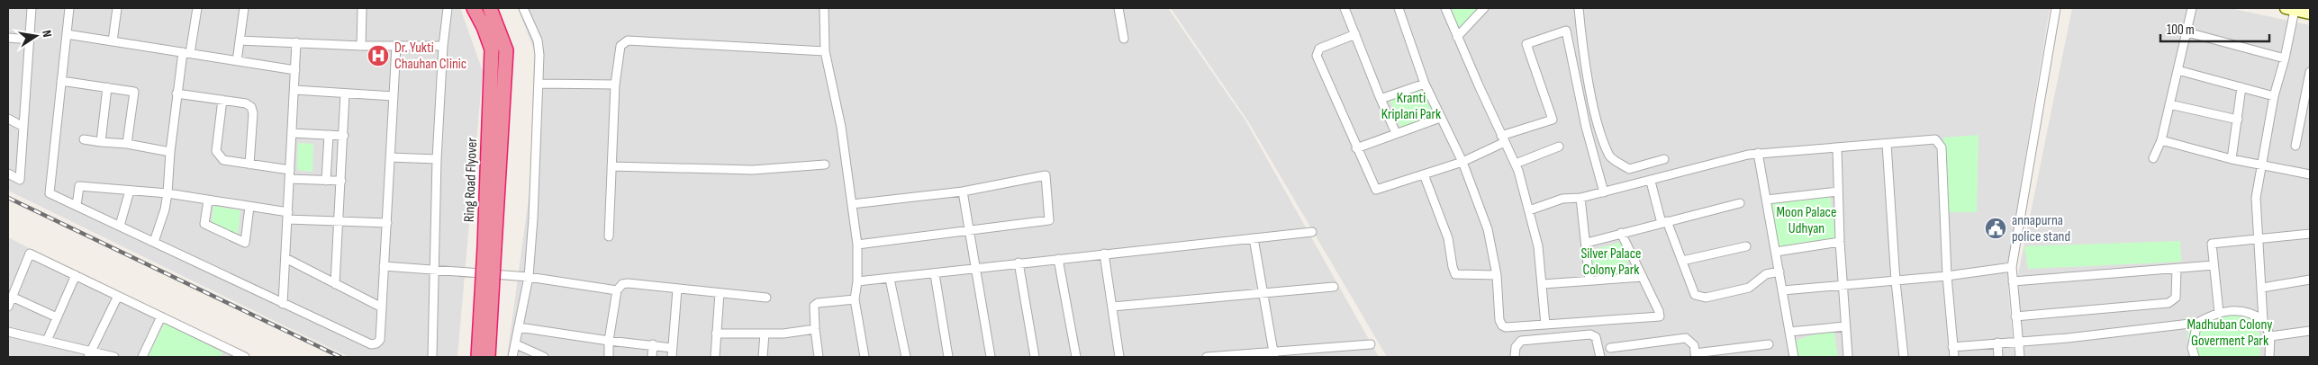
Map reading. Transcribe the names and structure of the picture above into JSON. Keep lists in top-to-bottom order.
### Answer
{
  "streets": {
    "highway": ["Ring Road Flyover"]
  },
  "parks": [
    "Kranti Kriplani Park",
    "Moon Palace Udhyan",
    "Silver Palace Colony Park",
    "Madhuban Colony Goverment Park"
  ],
  "places": {
    "hospital": ["Dr. Yukti Chauhan Clinic"],
    "public building": ["annapurna police stand"]
  },
  "scale_bar": "100 m",
  "north": "right"
}
